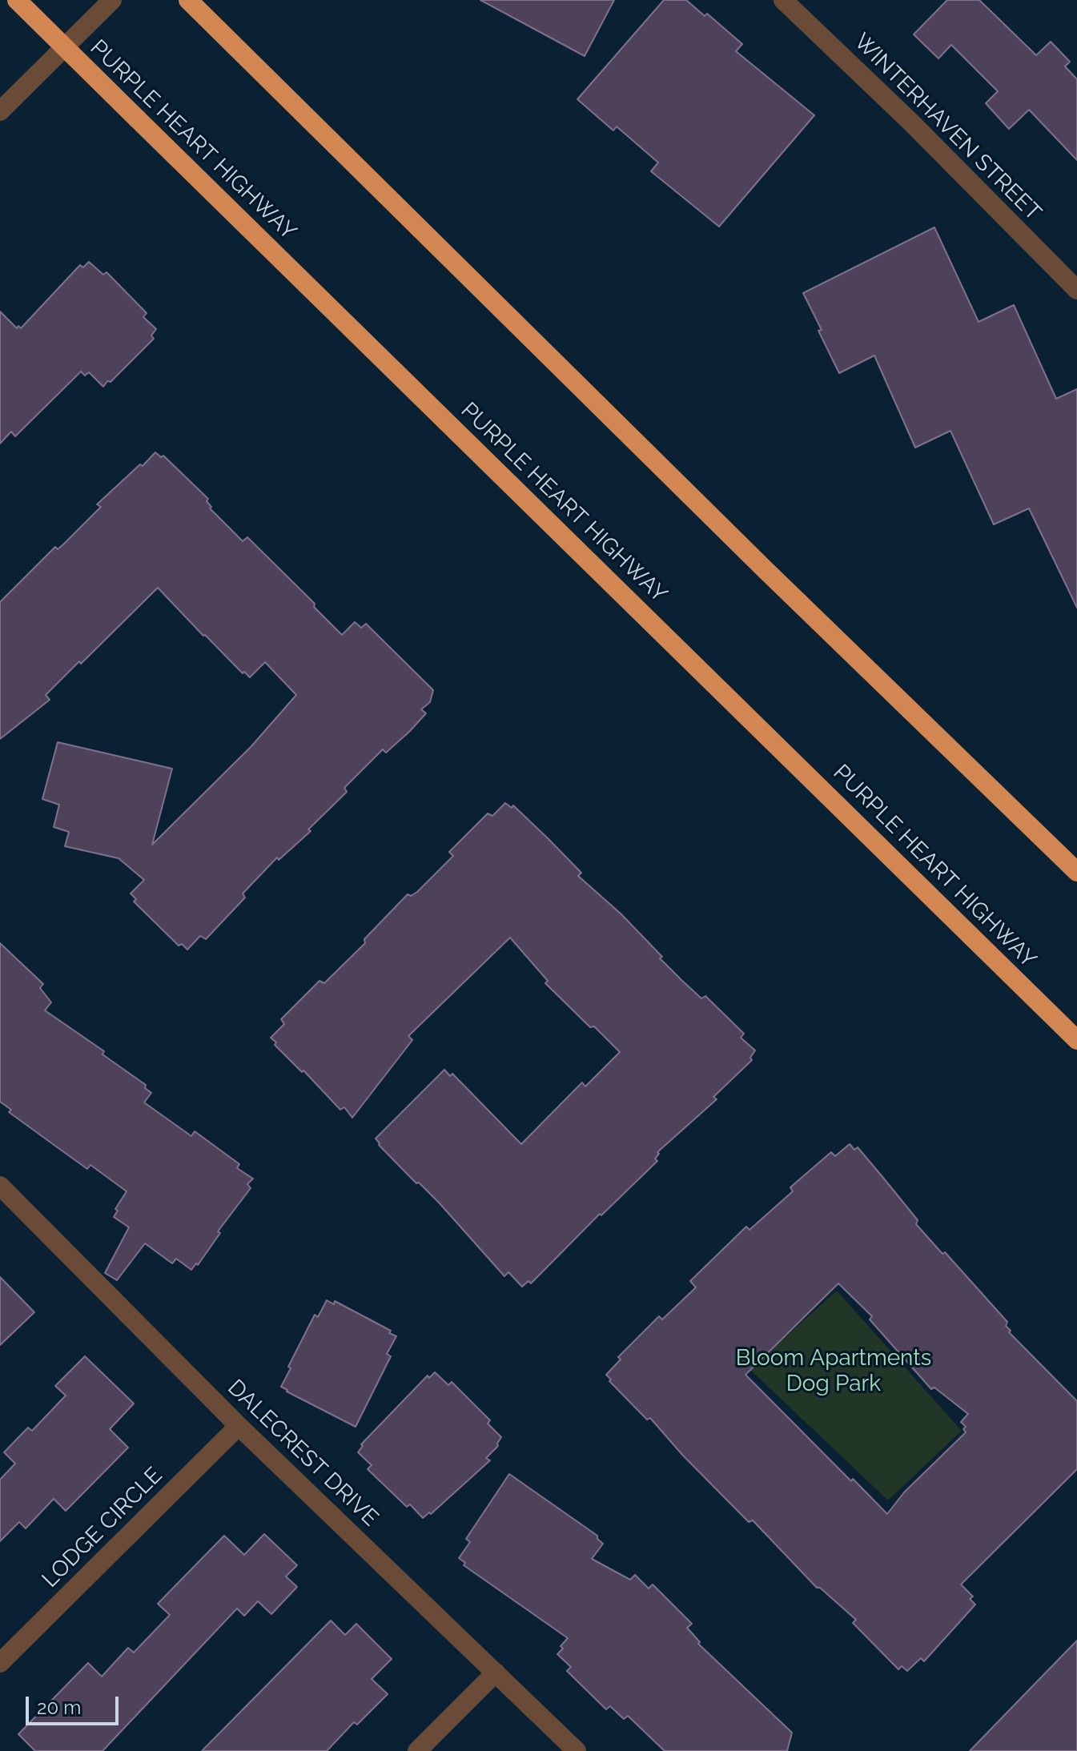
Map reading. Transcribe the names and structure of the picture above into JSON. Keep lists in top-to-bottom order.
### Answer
{
  "streets": {
    "highway": ["PURPLE HEART HIGHWAY"],
    "street": ["WINTERHAVEN STREET", "DALECREST DRIVE", "LODGE CIRCLE"]
  },
  "crossings": [
    ["DALECREST DRIVE", "LODGE CIRCLE"]
  ],
  "parks": ["Bloom Apartments Dog Park"],
  "scale_bar": "20 m"
}
